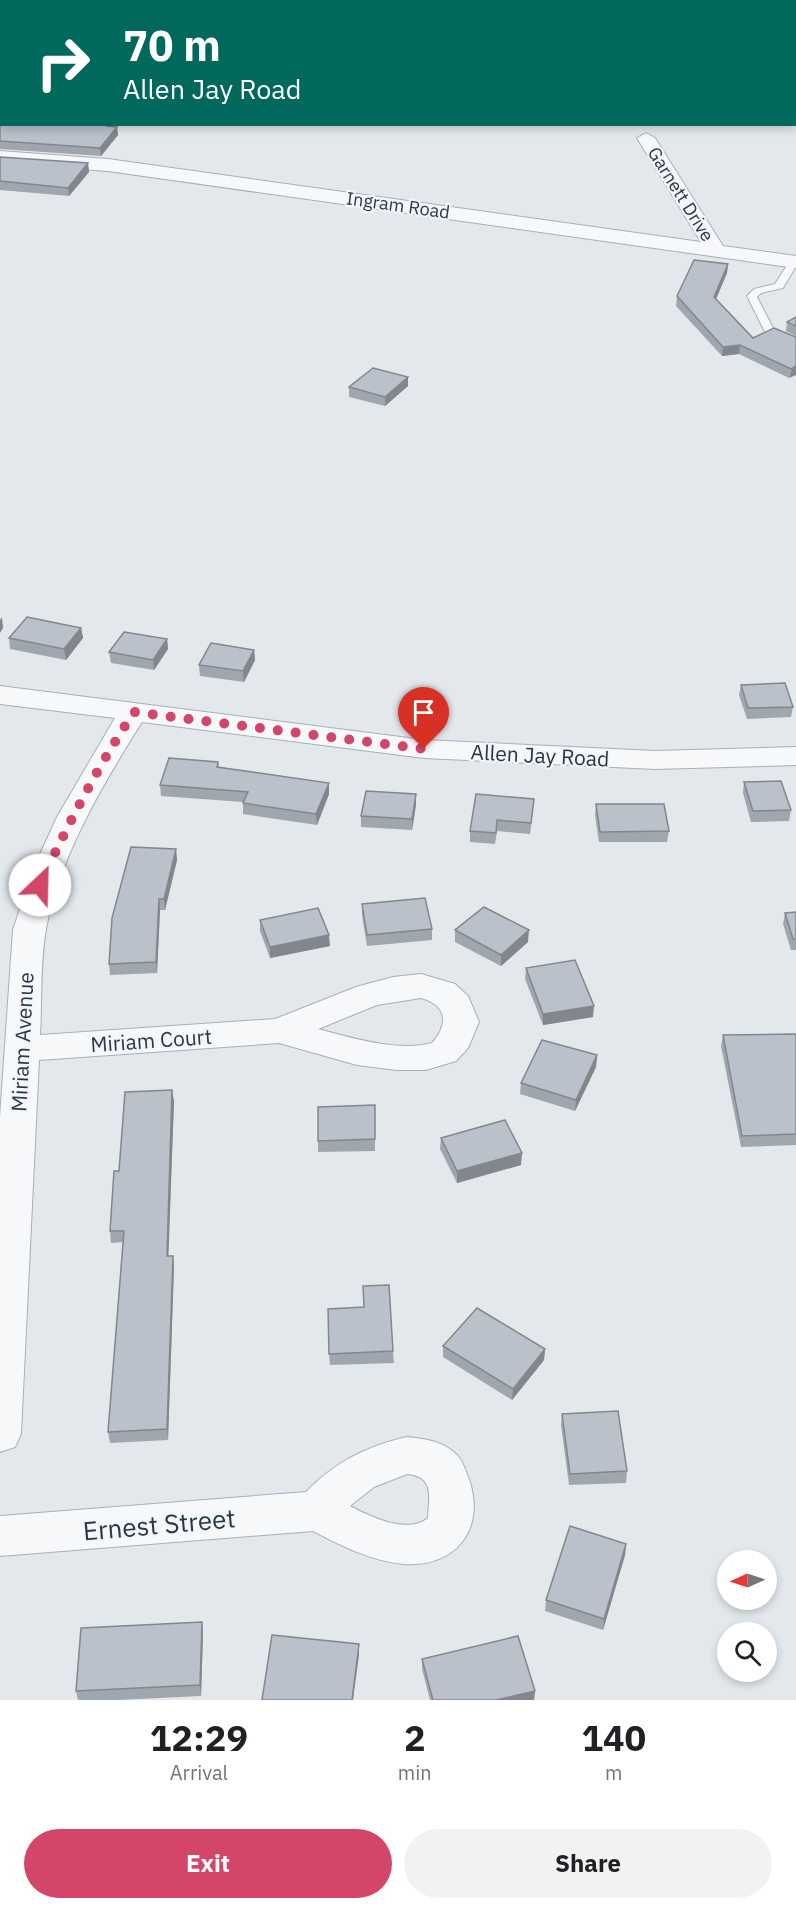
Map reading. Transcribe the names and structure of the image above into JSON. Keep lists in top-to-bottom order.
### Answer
{
  "streets": {
    "street": [
      "Garnett Drive",
      "Ingram Road",
      "Allen Jay Road",
      "Miriam Court",
      "Miriam Avenue",
      "Ernest Street"
    ]
  },
  "crossings": [
    ["Garnett Drive", "Ingram Road"],
    ["Allen Jay Road", "Miriam Avenue"],
    ["Miriam Court", "Miriam Avenue"]
  ],
  "north": "left",
  "page": {
    "turn": ["70 m", "Allen Jay Road"],
    "eta": [
      "12:29",
      "Arrival",
      "2",
      "min",
      "140",
      "m"
    ],
    "buttons": ["Exit", "Share"]
  }
}
